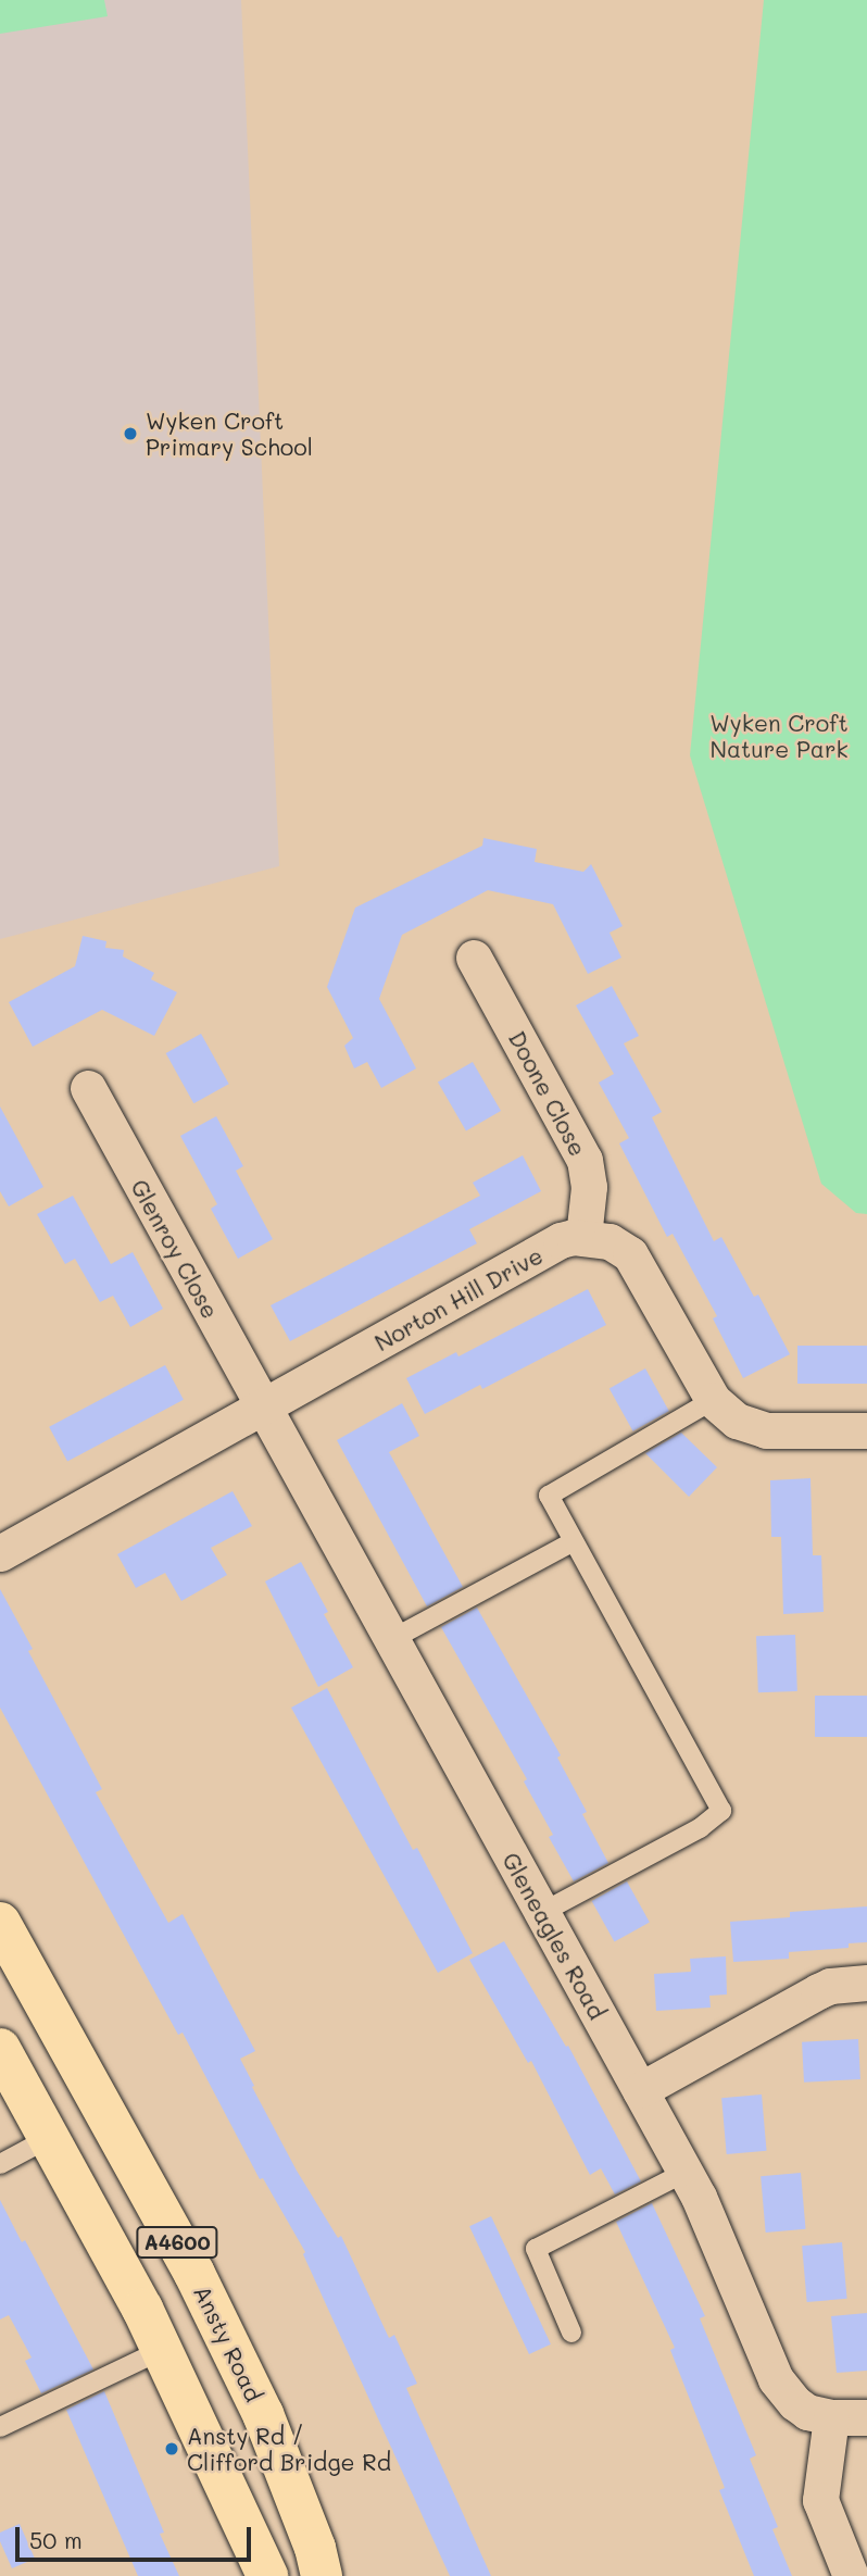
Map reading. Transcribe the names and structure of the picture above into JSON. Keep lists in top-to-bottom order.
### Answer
{
  "streets": {
    "highway": ["A4600", "Ansty Road"],
    "street": [
      "Doone Close",
      "Glenroy Close",
      "Norton Hill Drive",
      "Gleneagles Road"
    ]
  },
  "crossings": [
    ["Doone Close", "Norton Hill Drive"],
    ["Glenroy Close", "Norton Hill Drive"],
    ["Glenroy Close", "Gleneagles Road"],
    ["Norton Hill Drive", "Gleneagles Road"]
  ],
  "parks": ["Wyken Croft Nature Park"],
  "places": ["Wyken Croft Primary School", "Ansty Rd / Clifford Bridge Rd"],
  "scale_bar": "50 m"
}
